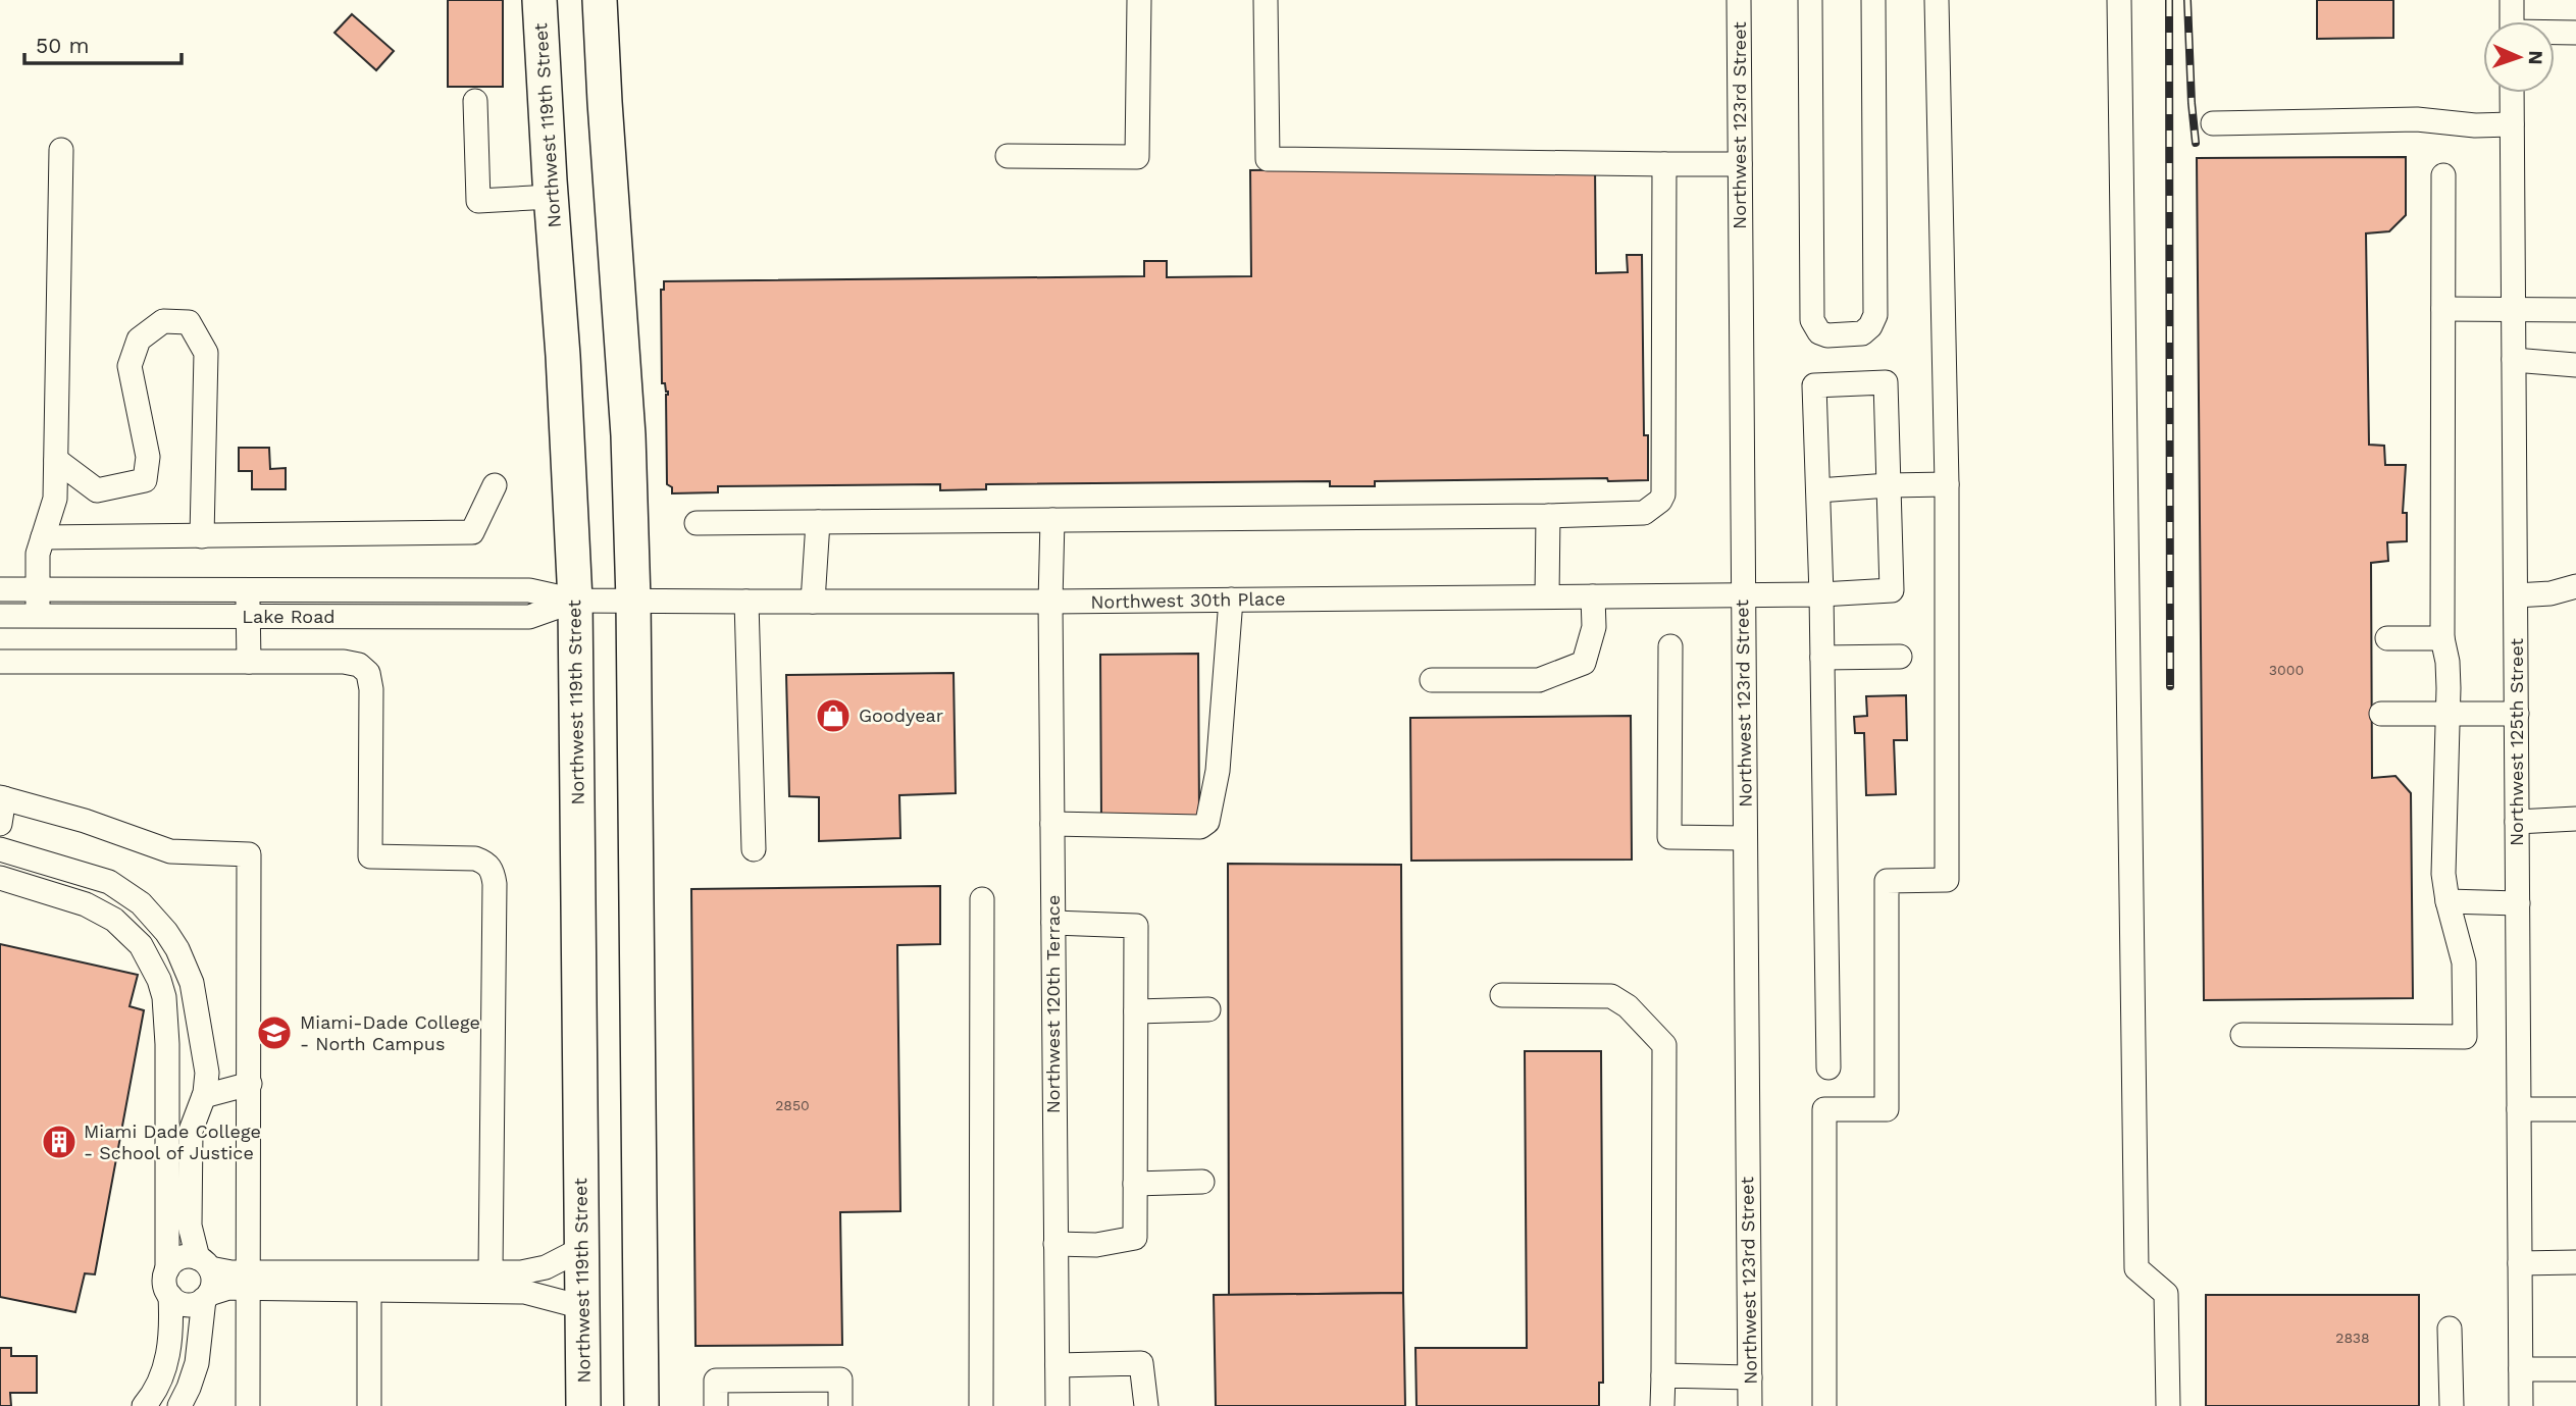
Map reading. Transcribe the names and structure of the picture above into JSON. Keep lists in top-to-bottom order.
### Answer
{
  "streets": {
    "highway": ["Northwest 119th Street"],
    "street": [
      "Northwest 123rd Street",
      "Northwest 30th Place",
      "Lake Road",
      "Northwest 125th Street",
      "Northwest 120th Terrace"
    ]
  },
  "crossings": [
    ["Northwest 119th Street", "Lake Road"],
    ["Northwest 123rd Street", "Northwest 30th Place"],
    ["Northwest 30th Place", "Lake Road"],
    ["Northwest 30th Place", "Northwest 120th Terrace"]
  ],
  "places": {
    "shop": ["Goodyear"],
    "school or university": ["Miami-Dade College - North Campus"],
    "building": ["Miami Dade College - School of Justice"]
  },
  "house_numbers": ["3000", "2850", "2838"],
  "scale_bar": "50 m",
  "north": "right"
}
